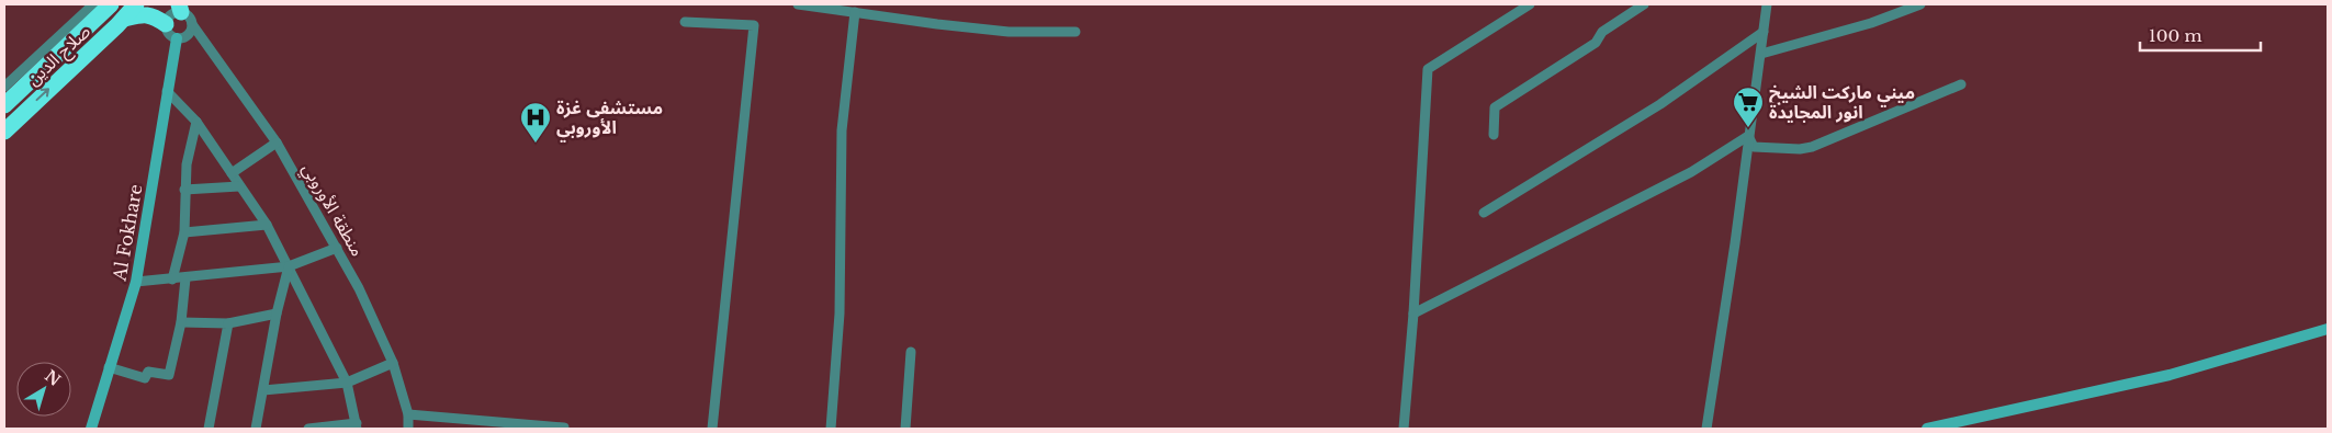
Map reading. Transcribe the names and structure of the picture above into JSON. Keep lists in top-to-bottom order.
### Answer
{
  "streets": {
    "highway": ["صلاح الدين"],
    "street": ["منطقة الأوروبي", "Al Fokhare"]
  },
  "places": {
    "supermarket": ["ميني ماركت الشيخ انور المجايدة"],
    "hospital": ["مستشفى غزة الأوروبي"]
  },
  "scale_bar": "100 m",
  "north": "top right"
}
